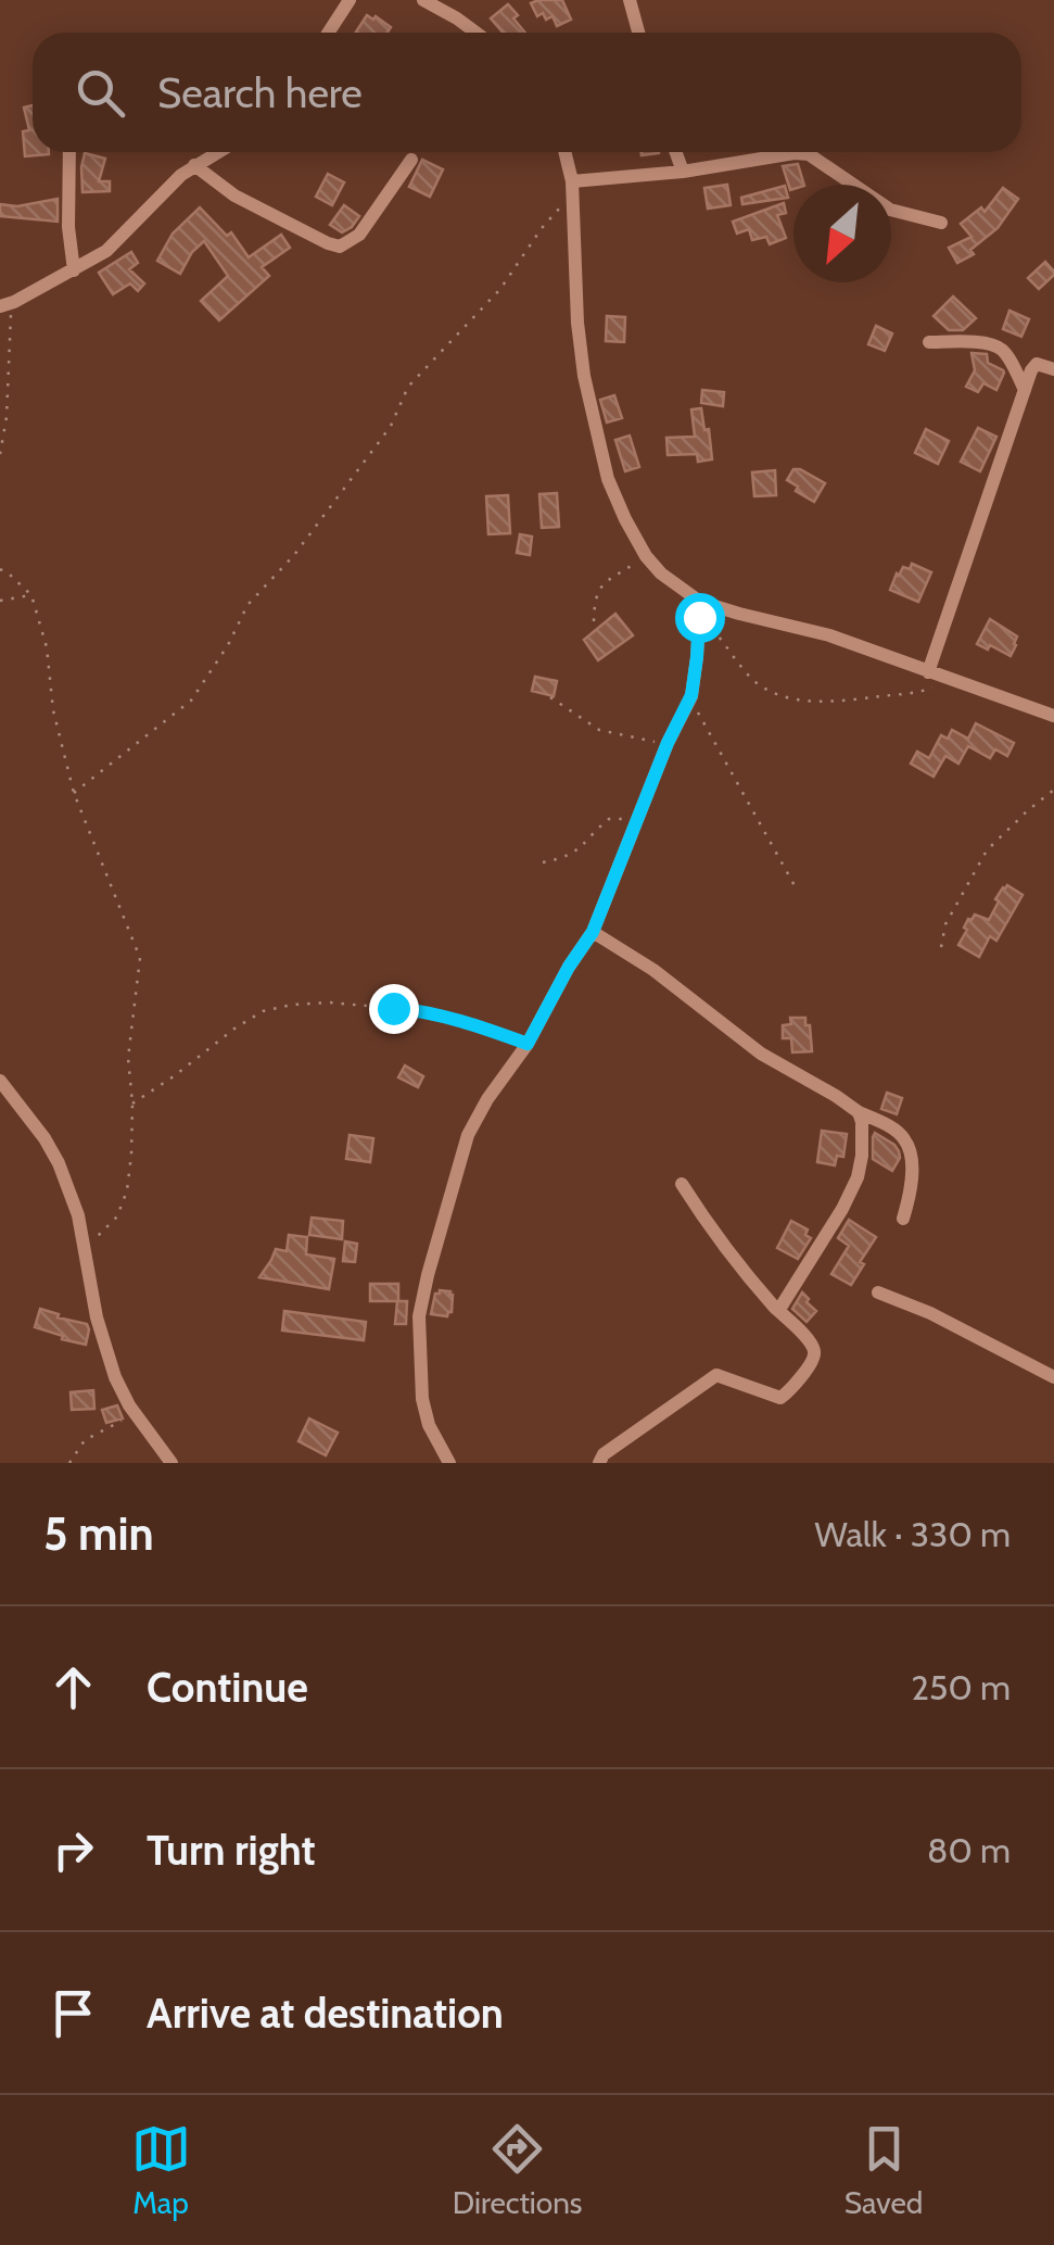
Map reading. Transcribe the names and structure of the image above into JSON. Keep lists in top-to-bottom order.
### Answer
{
  "north": "bottom left",
  "page": {
    "search": "Search here",
    "heading": ["5 min", "Walk · 330 m"],
    "list": [
      ["Continue", "250 m"],
      ["Turn right", "80 m"],
      "Arrive at destination"
    ],
    "nav": ["Map", "Directions", "Saved"]
  }
}
